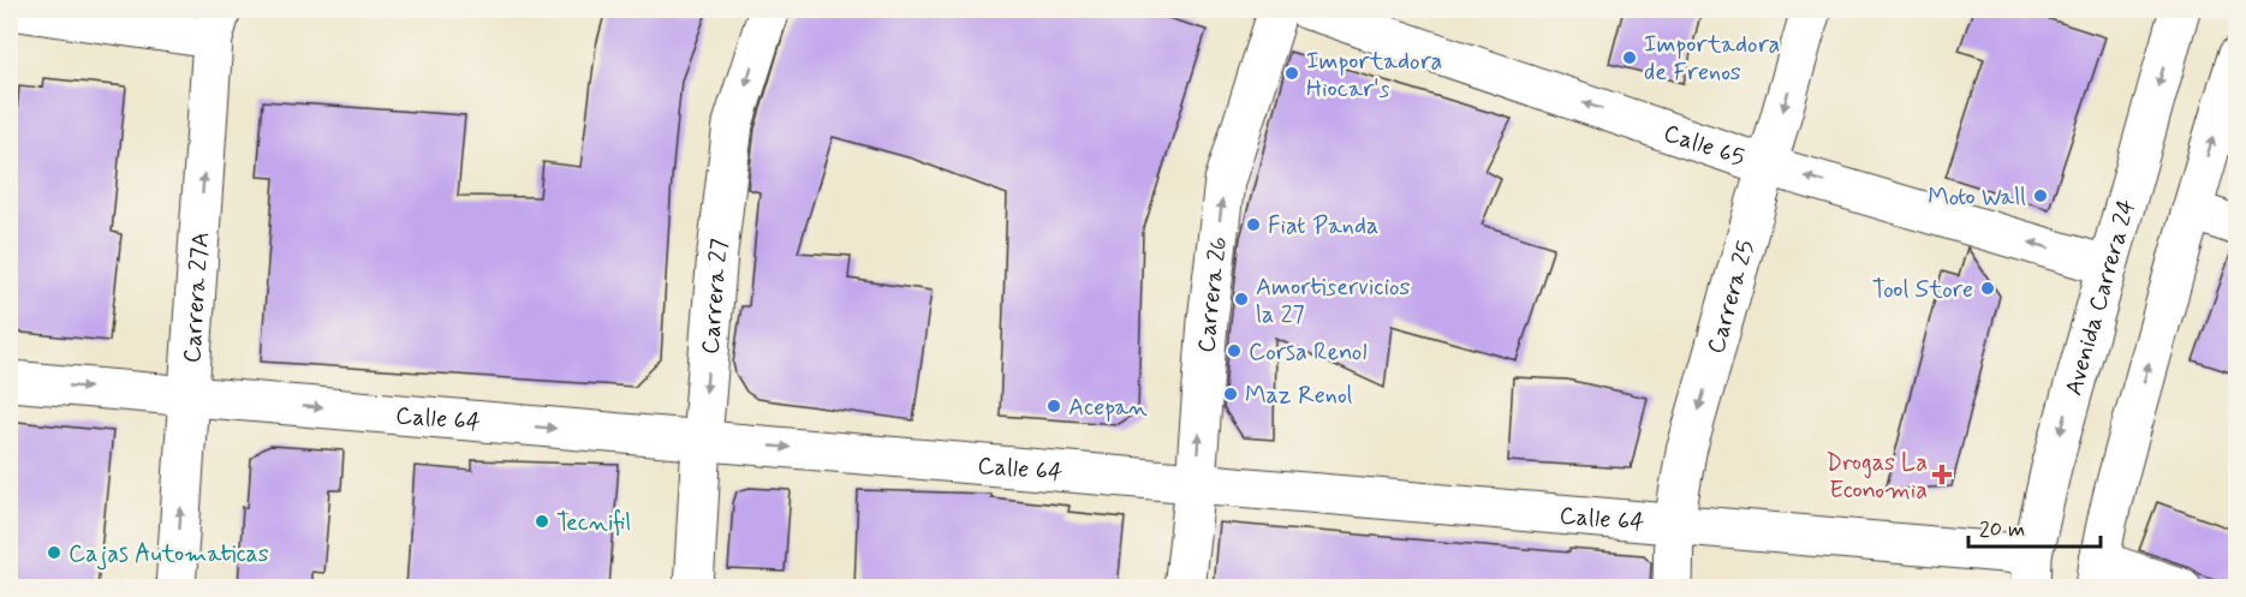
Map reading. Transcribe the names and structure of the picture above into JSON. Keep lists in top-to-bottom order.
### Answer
{
  "streets": {
    "street": [
      "Calle 65",
      "Carrera 26",
      "Carrera 27",
      "Carrera 25",
      "Avenida Carrera 24",
      "Carrera 27A",
      "Calle 64"
    ]
  },
  "crossings": [
    ["Calle 65", "Carrera 25"],
    ["Calle 65", "Avenida Carrera 24"],
    ["Carrera 26", "Calle 64"],
    ["Carrera 27", "Calle 64"],
    ["Carrera 25", "Calle 64"],
    ["Avenida Carrera 24", "Calle 64"],
    ["Carrera 27A", "Calle 64"]
  ],
  "one_way": [
    "Calle 65",
    "Carrera 26",
    "Carrera 27",
    "Carrera 25",
    "Carrera 27A",
    "Calle 64"
  ],
  "places": {
    "other": [
      "Importadora de Frenos",
      "Importadora Hiocar's",
      "Moto Wall",
      "Fiat Panda",
      "Tool Store",
      "Amortiservicios la 27",
      "Corsa Renol",
      "Maz Renol",
      "Acepan",
      "Tecnifil",
      "Cajas Automaticas"
    ],
    "health": ["Drogas La Economia"]
  },
  "scale_bar": "20 m"
}
